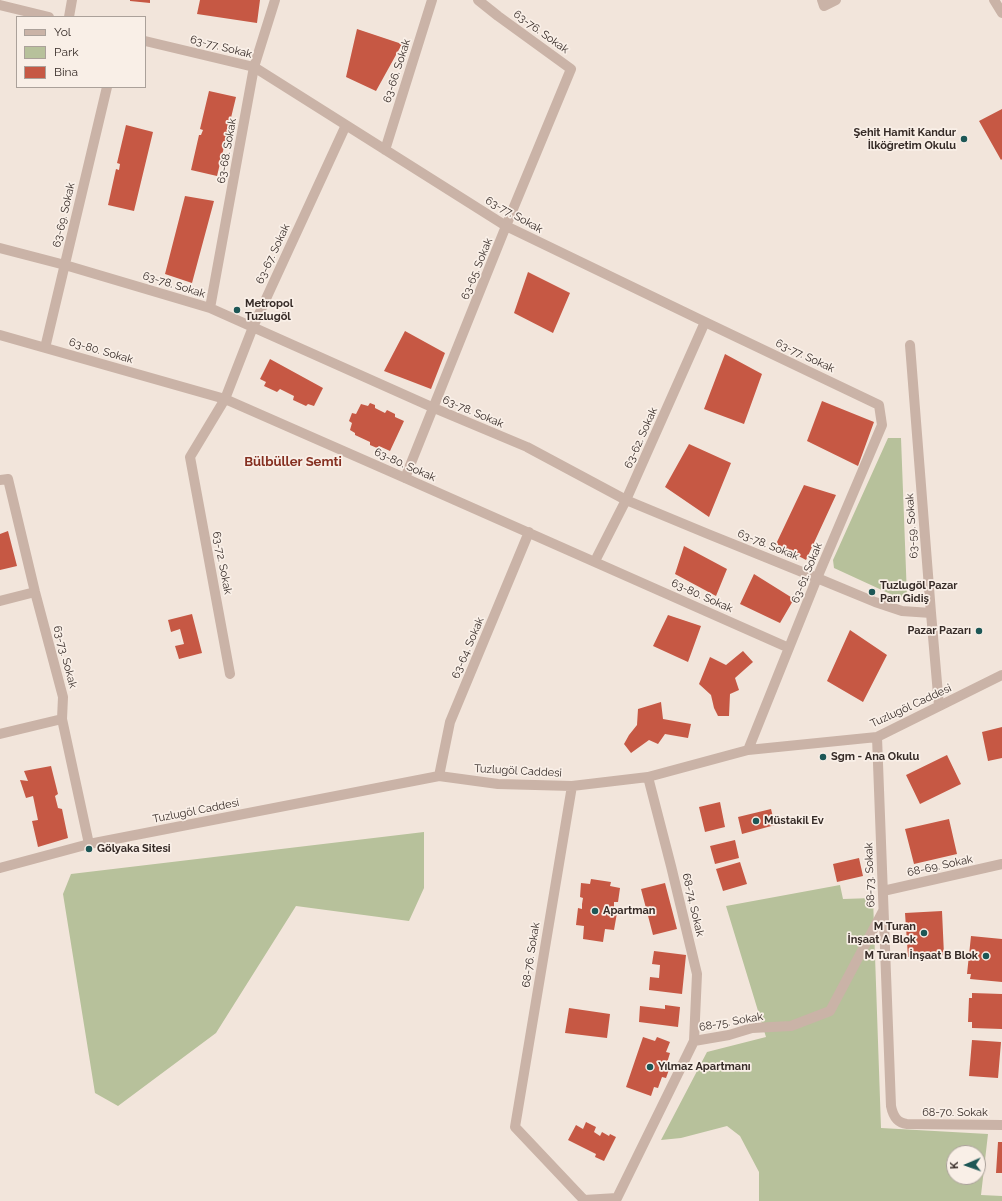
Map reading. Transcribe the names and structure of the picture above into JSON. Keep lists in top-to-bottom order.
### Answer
{
  "streets": {
    "street": [
      "63-76. Sokak",
      "63-77. Sokak",
      "63-66. Sokak",
      "63-68. Sokak",
      "63-69. Sokak",
      "63-67. Sokak",
      "63-65. Sokak",
      "63-78. Sokak",
      "63-80. Sokak",
      "63-62. Sokak",
      "63-59. Sokak",
      "63-72. Sokak",
      "63-61. Sokak",
      "63-64. Sokak",
      "63-73. Sokak",
      "Tuzlugöl Caddesi",
      "68-69. Sokak",
      "68-73. Sokak",
      "68-74. Sokak",
      "68-76. Sokak",
      "68-75. Sokak",
      "68-70. Sokak"
    ]
  },
  "crossings": [
    ["63-76. Sokak", "63-65. Sokak"],
    ["63-77. Sokak", "63-66. Sokak"],
    ["63-77. Sokak", "63-68. Sokak"],
    ["63-77. Sokak", "63-67. Sokak"],
    ["63-77. Sokak", "63-65. Sokak"],
    ["63-77. Sokak", "63-62. Sokak"],
    ["63-77. Sokak", "63-61. Sokak"],
    ["63-68. Sokak", "63-78. Sokak"],
    ["63-69. Sokak", "63-78. Sokak"],
    ["63-69. Sokak", "63-80. Sokak"],
    ["63-67. Sokak", "63-78. Sokak"],
    ["63-67. Sokak", "63-80. Sokak"],
    ["63-67. Sokak", "63-72. Sokak"],
    ["63-65. Sokak", "63-78. Sokak"],
    ["63-65. Sokak", "63-80. Sokak"],
    ["63-78. Sokak", "63-62. Sokak"],
    ["63-78. Sokak", "63-59. Sokak"],
    ["63-78. Sokak", "63-61. Sokak"],
    ["63-80. Sokak", "63-62. Sokak"],
    ["63-80. Sokak", "63-61. Sokak"],
    ["63-80. Sokak", "63-64. Sokak"],
    ["63-59. Sokak", "Tuzlugöl Caddesi"],
    ["63-61. Sokak", "Tuzlugöl Caddesi"],
    ["63-64. Sokak", "Tuzlugöl Caddesi"],
    ["63-73. Sokak", "Tuzlugöl Caddesi"],
    ["Tuzlugöl Caddesi", "68-73. Sokak"],
    ["Tuzlugöl Caddesi", "68-74. Sokak"],
    ["Tuzlugöl Caddesi", "68-76. Sokak"],
    ["68-69. Sokak", "68-73. Sokak"],
    ["68-73. Sokak", "68-75. Sokak"],
    ["68-73. Sokak", "68-70. Sokak"],
    ["68-74. Sokak", "68-75. Sokak"],
    ["68-76. Sokak", "68-75. Sokak"]
  ],
  "districts": ["Bülbüller Semti"],
  "places": [
    "Şehit Hamit Kandur İlköğretim Okulu",
    "Metropol Tuzlugöl",
    "Tuzlugöl Pazar Parı Gidiş",
    "Pazar Pazarı",
    "Sgm - Ana Okulu",
    "Müstakil Ev",
    "Gölyaka Sitesi",
    "Apartman",
    "M Turan İnşaat A Blok",
    "M Turan İnşaat B Blok",
    "Yılmaz Apartmanı"
  ],
  "legend": ["Yol", "Park", "Bina"],
  "north": "left"
}
